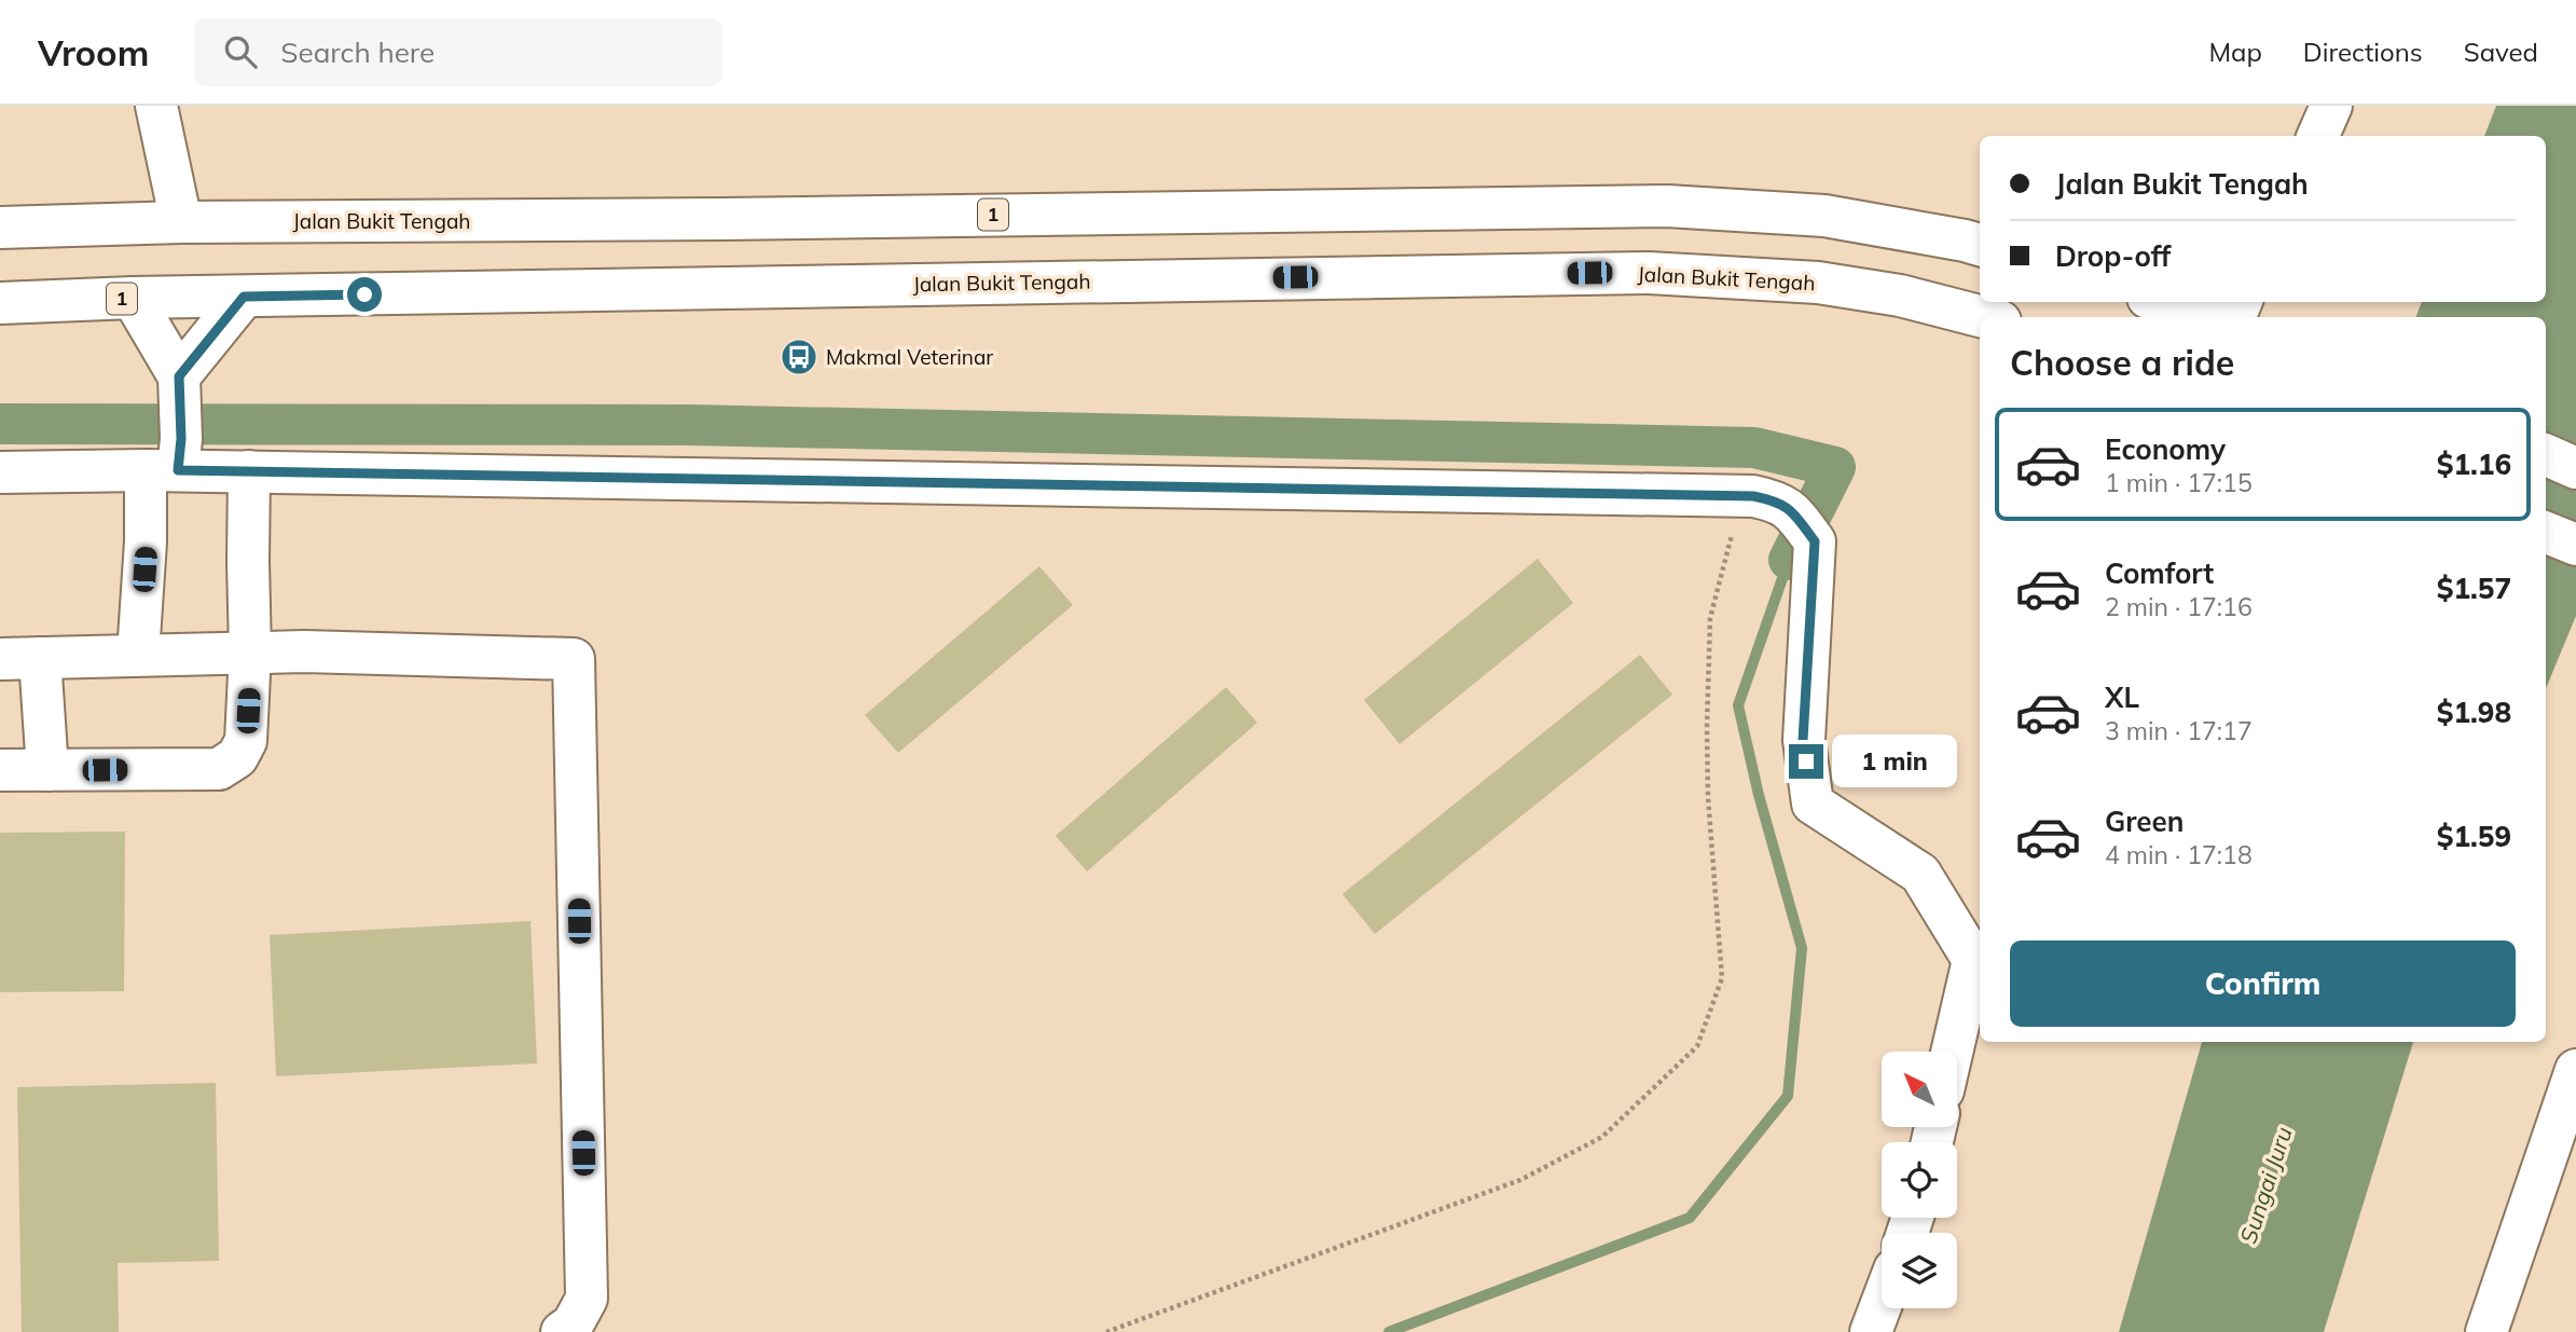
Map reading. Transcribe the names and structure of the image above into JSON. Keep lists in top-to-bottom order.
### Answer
{
  "streets": {
    "main road": ["1", "Jalan Bukit Tengah"]
  },
  "water": ["Sungai Juru"],
  "places": {
    "bus stop": ["Makmal Veterinar"]
  },
  "north": "top left",
  "page": {
    "header": "Vroom",
    "search": "Search here",
    "nav": ["Map", "Directions", "Saved"],
    "banner": ["Jalan Bukit Tengah", "Drop-off"],
    "heading": "Choose a ride",
    "list": [
      {
        "name": "Economy",
        "note": "1 min · 17:15",
        "value": "$1.16"
      },
      {
        "name": "Comfort",
        "note": "2 min · 17:16",
        "value": "$1.57"
      },
      {
        "name": "XL",
        "note": "3 min · 17:17",
        "value": "$1.98"
      },
      {
        "name": "Green",
        "note": "4 min · 17:18",
        "value": "$1.59"
      }
    ],
    "bubble": "1 min",
    "buttons": "Confirm"
  }
}
